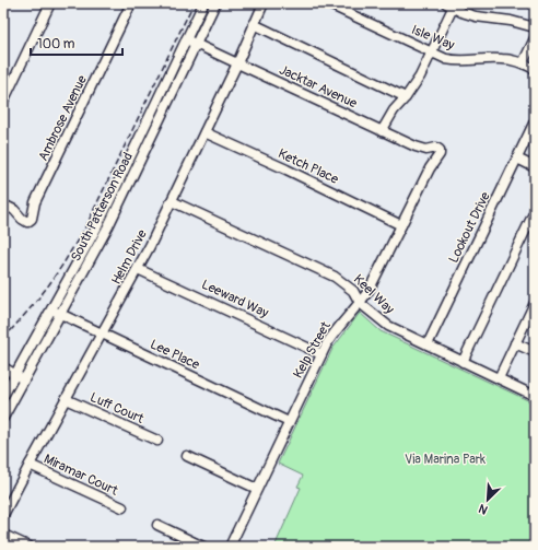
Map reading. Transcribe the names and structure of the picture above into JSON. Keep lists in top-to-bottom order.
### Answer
{
  "streets": {
    "street": [
      "Isle Way",
      "Jacktar Avenue",
      "Ambrose Avenue",
      "Ketch Place",
      "South Patterson Road",
      "Lookout Drive",
      "Helm Drive",
      "Keel Way",
      "Leeward Way",
      "Kelp Street",
      "Lee Place",
      "Luff Court",
      "Miramar Court"
    ]
  },
  "crossings": [
    ["Jacktar Avenue", "South Patterson Road"],
    ["Jacktar Avenue", "Helm Drive"],
    ["Jacktar Avenue", "Kelp Street"],
    ["Ketch Place", "Helm Drive"],
    ["Ketch Place", "Kelp Street"],
    ["South Patterson Road", "Lee Place"],
    ["Lookout Drive", "Keel Way"],
    ["Helm Drive", "Keel Way"],
    ["Helm Drive", "Leeward Way"],
    ["Helm Drive", "Lee Place"],
    ["Helm Drive", "Luff Court"],
    ["Helm Drive", "Miramar Court"],
    ["Keel Way", "Kelp Street"],
    ["Leeward Way", "Kelp Street"],
    ["Kelp Street", "Lee Place"]
  ],
  "parks": ["Via Marina Park"],
  "scale_bar": "100 m",
  "north": "bottom left"
}
